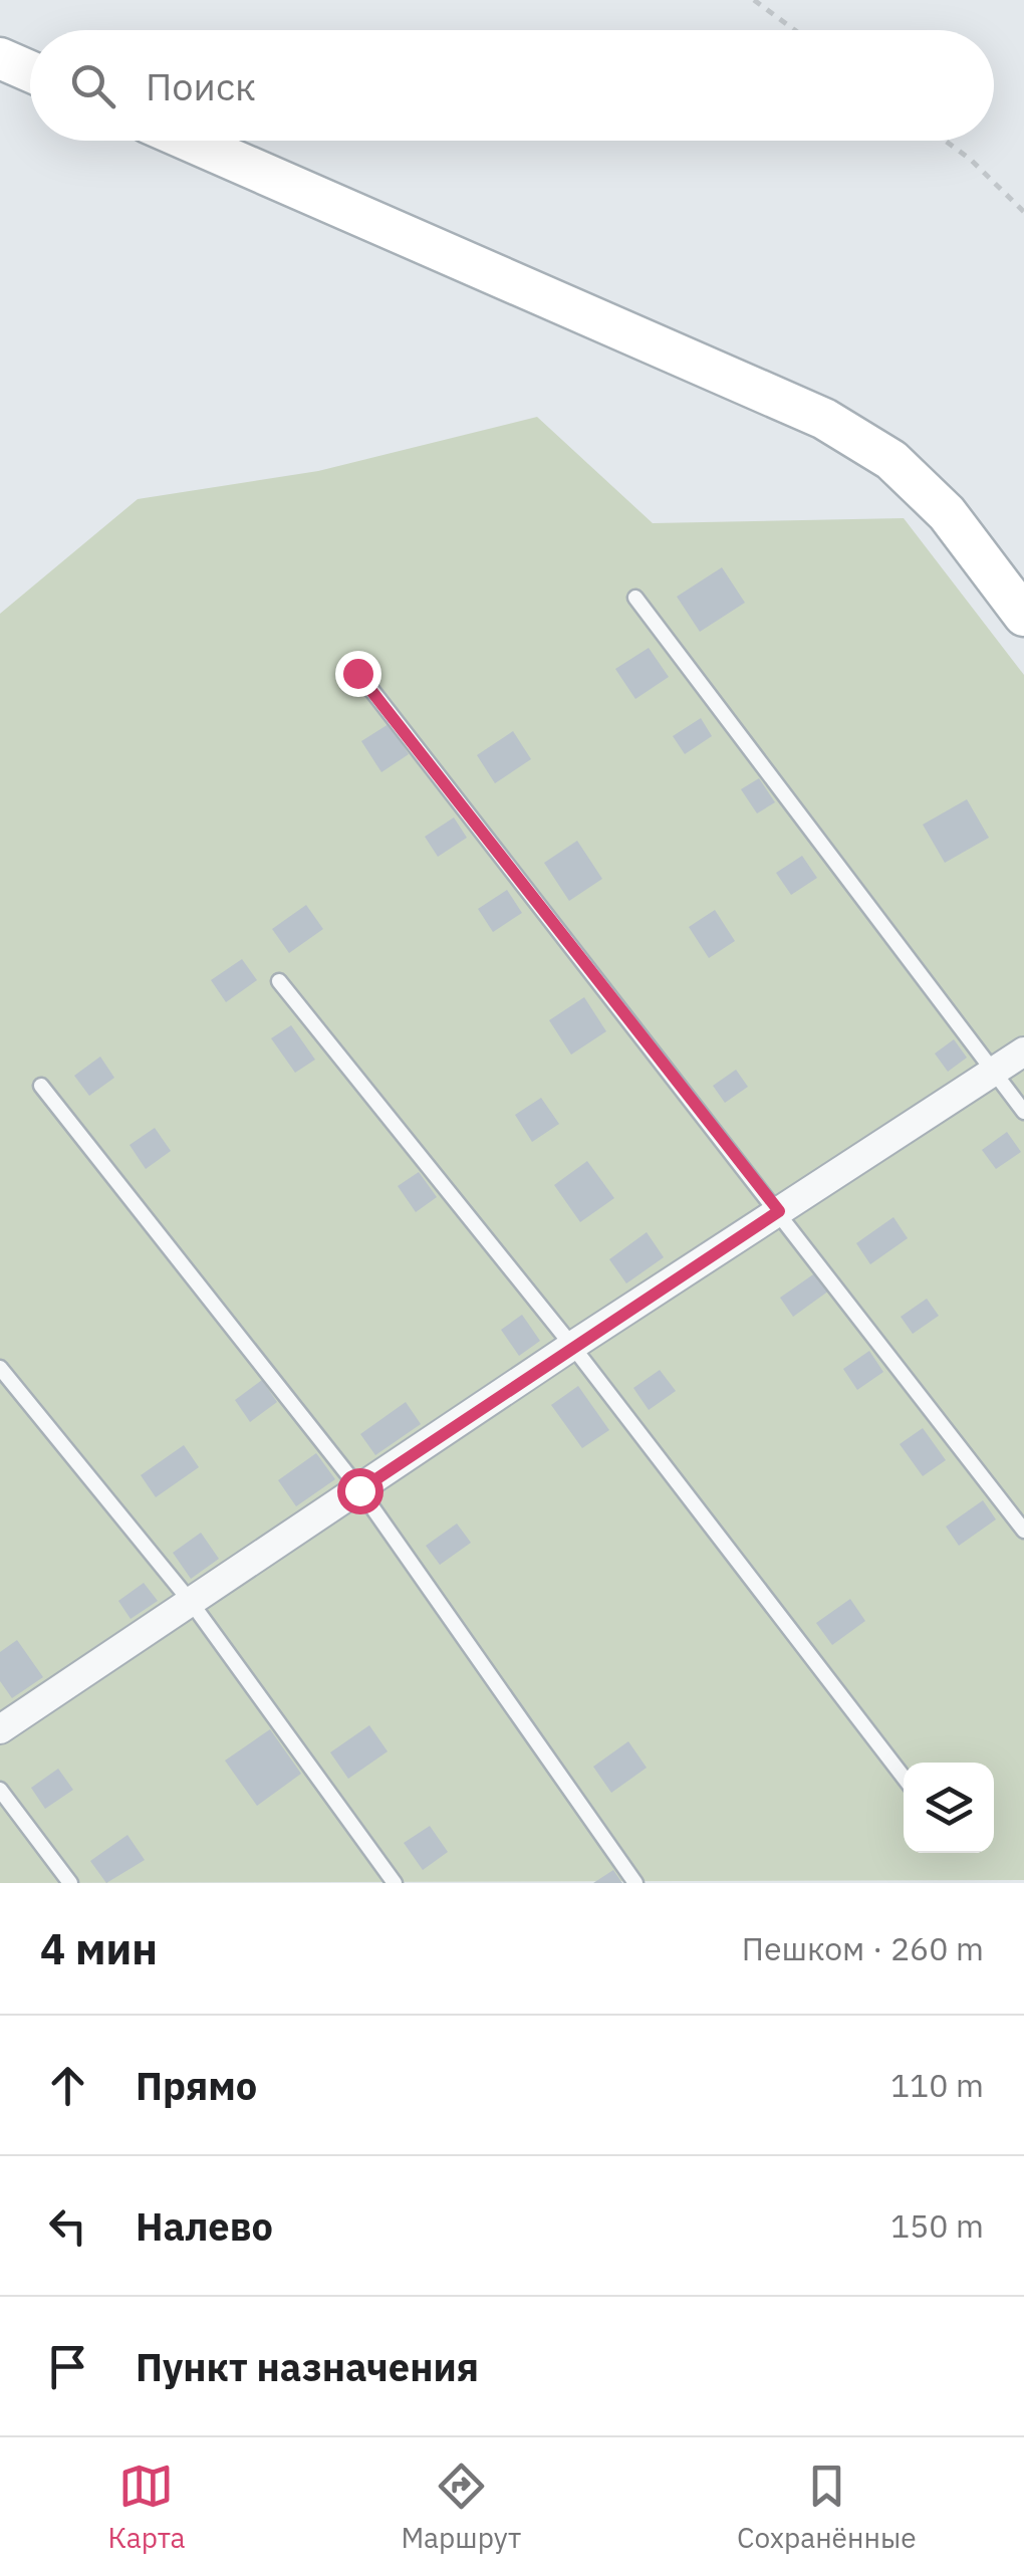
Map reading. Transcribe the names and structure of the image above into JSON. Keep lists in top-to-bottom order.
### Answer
{
  "page": {
    "search": "Поиск",
    "heading": ["4 мин", "Пешком · 260 m"],
    "list": [
      ["Прямо", "110 m"],
      ["Налево", "150 m"],
      "Пункт назначения"
    ],
    "nav": ["Карта", "Маршрут", "Сохранённые"]
  }
}
